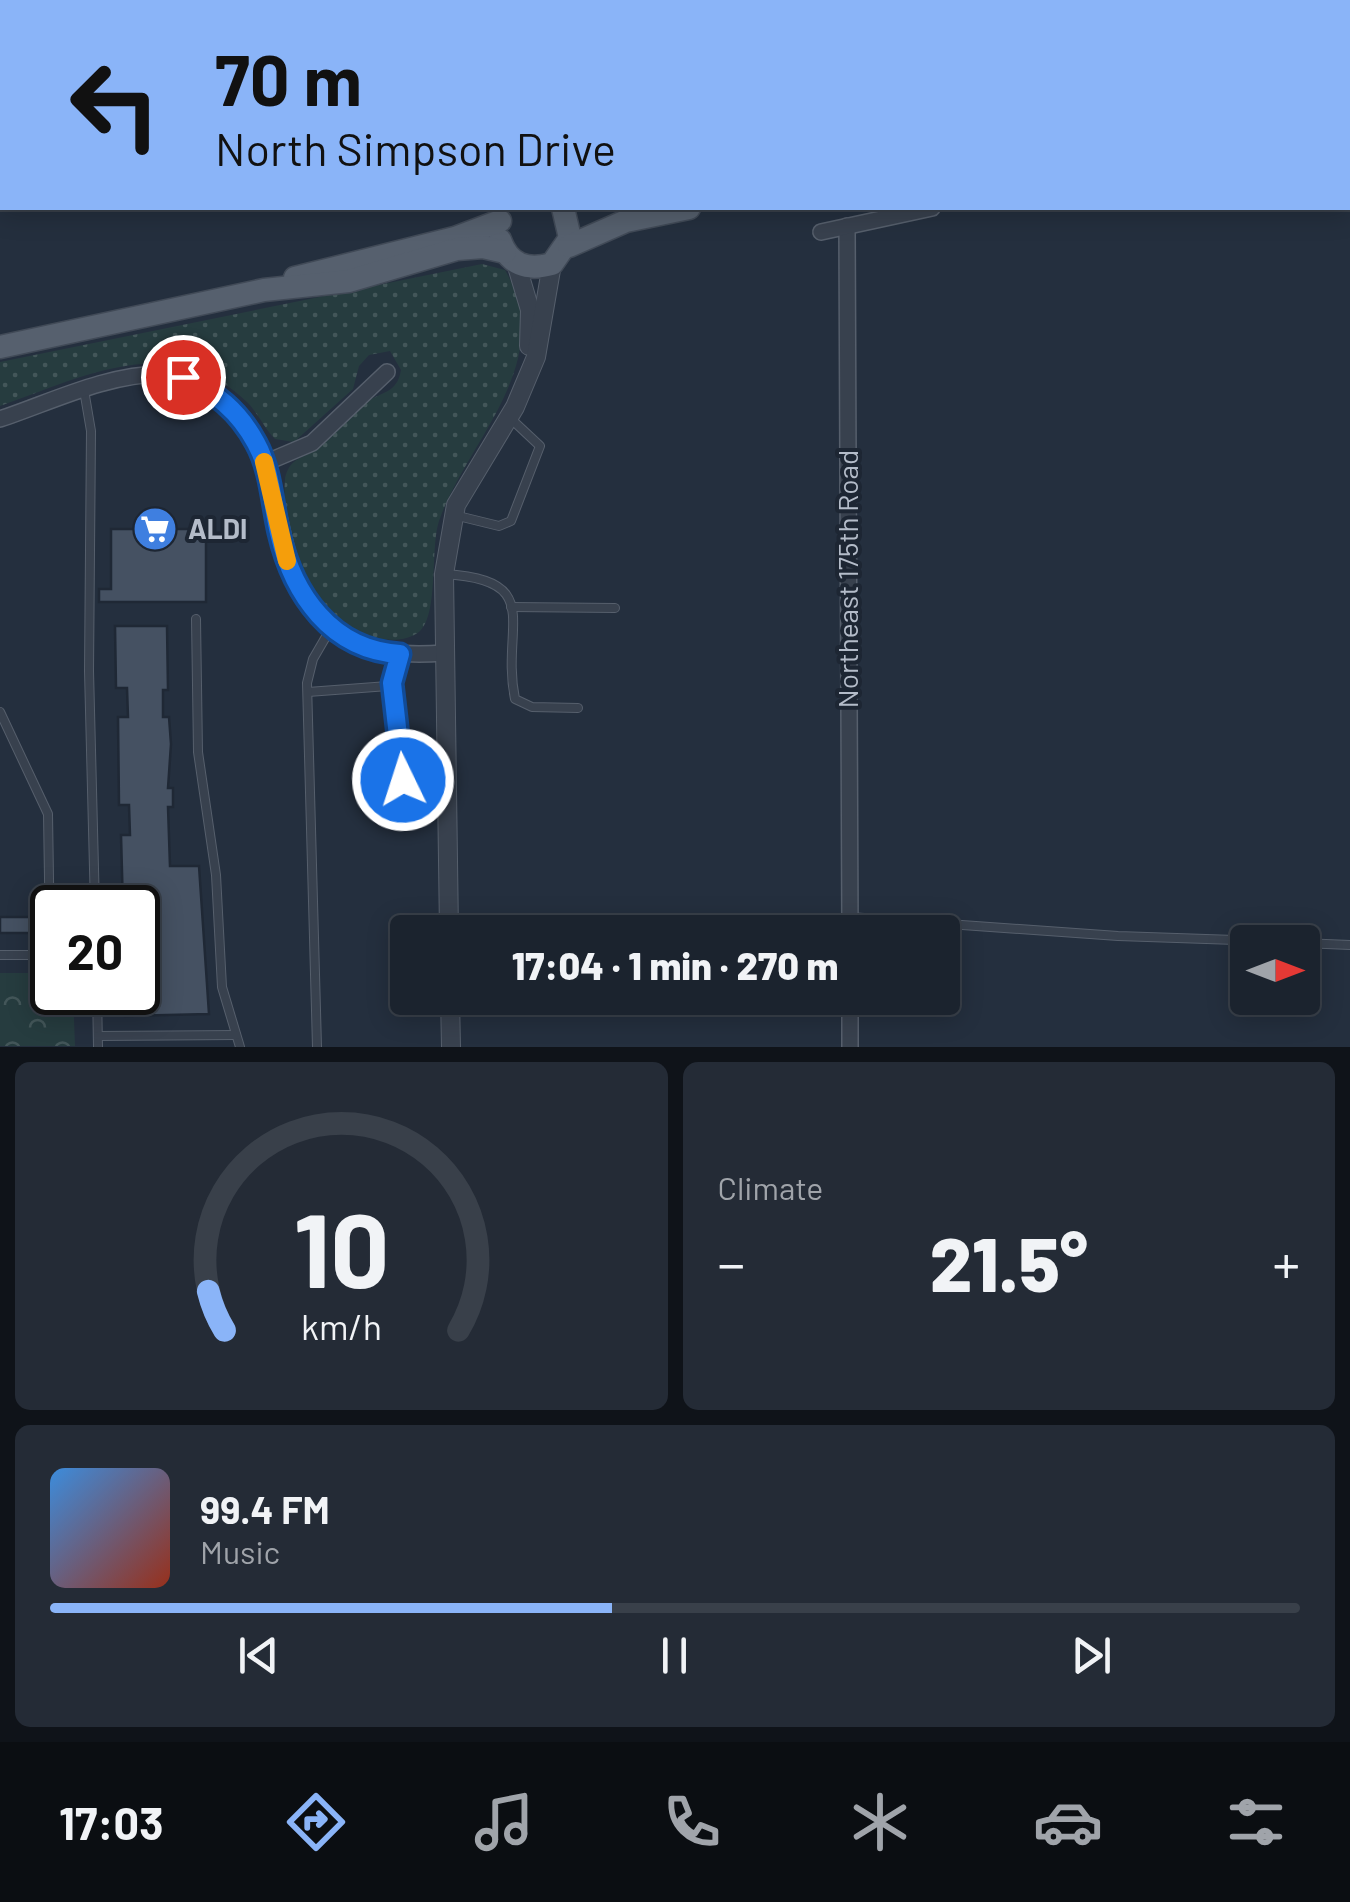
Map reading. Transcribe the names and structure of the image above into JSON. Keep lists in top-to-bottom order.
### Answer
{
  "streets": {
    "street": ["Northeast 175th Road"]
  },
  "places": {
    "supermarket": ["ALDI"]
  },
  "north": "right",
  "page": {
    "turn": ["70 m", "North Simpson Drive"],
    "limit": "20",
    "trip": "17:04 · 1 min · 270 m",
    "tile": "Climate",
    "heat": ["−", "21.5°", "+"],
    "song": ["99.4 FM", "Music"],
    "tabs": "17:03",
    "gauge": ["10", "km/h"]
  }
}
